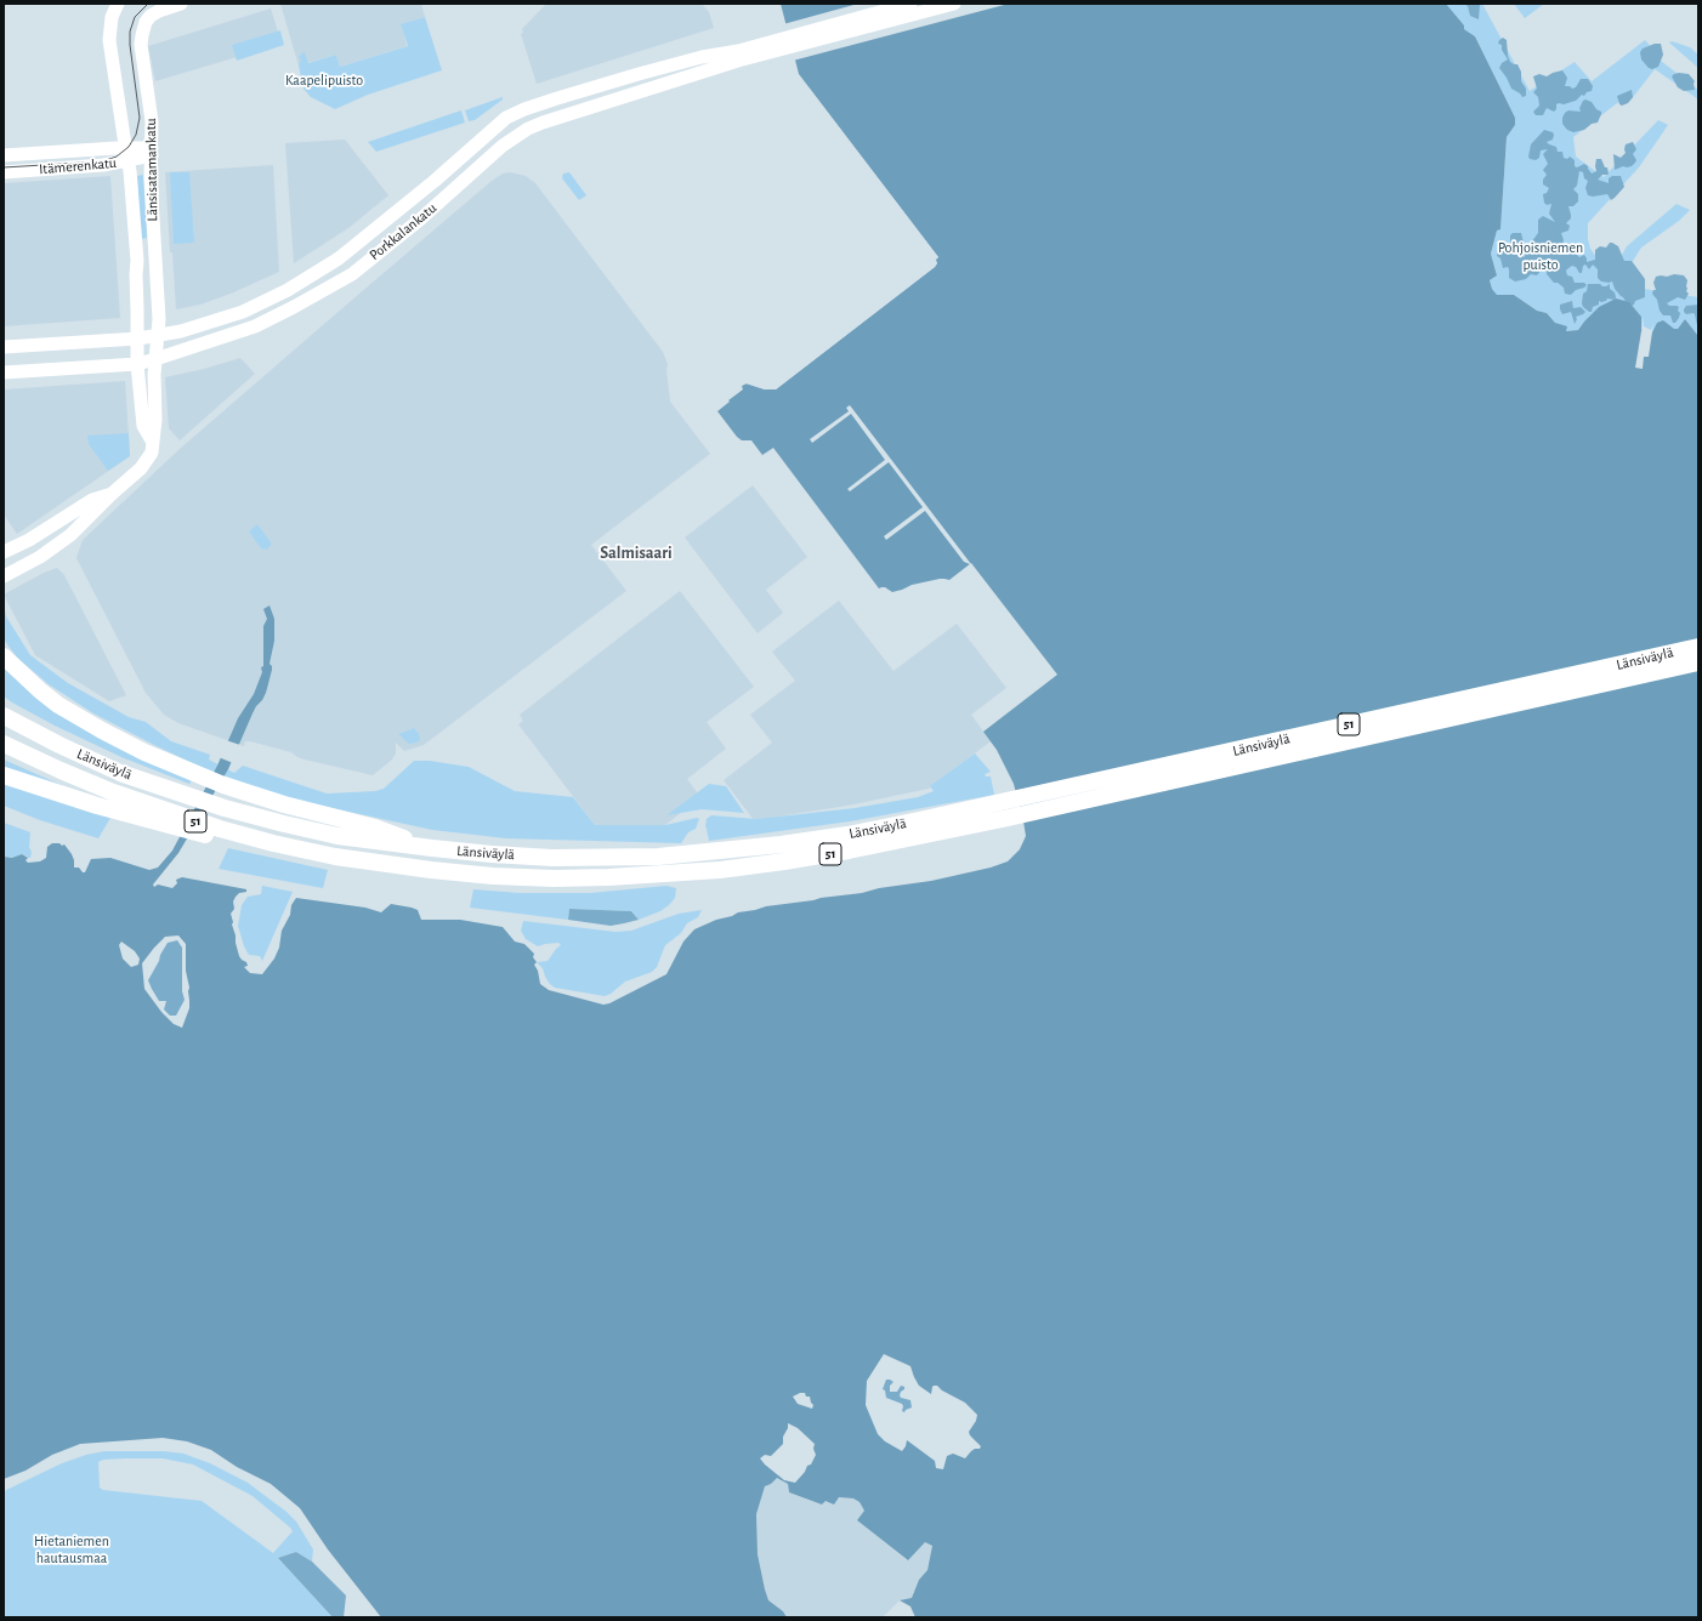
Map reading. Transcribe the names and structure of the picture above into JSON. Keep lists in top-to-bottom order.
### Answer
{
  "streets": {
    "highway": ["Länsiväylä", "51"],
    "main road": ["Itämerenkatu", "Länsisatamankatu", "Porkkalankatu"]
  },
  "crossings": [
    ["Itämerenkatu", "Länsisatamankatu"],
    ["Länsisatamankatu", "Porkkalankatu"]
  ],
  "districts": ["Salmisaari"],
  "parks": ["Kaapelipuisto", "Pohjoisniemen puisto", "Hietaniemen hautausmaa"]
}
